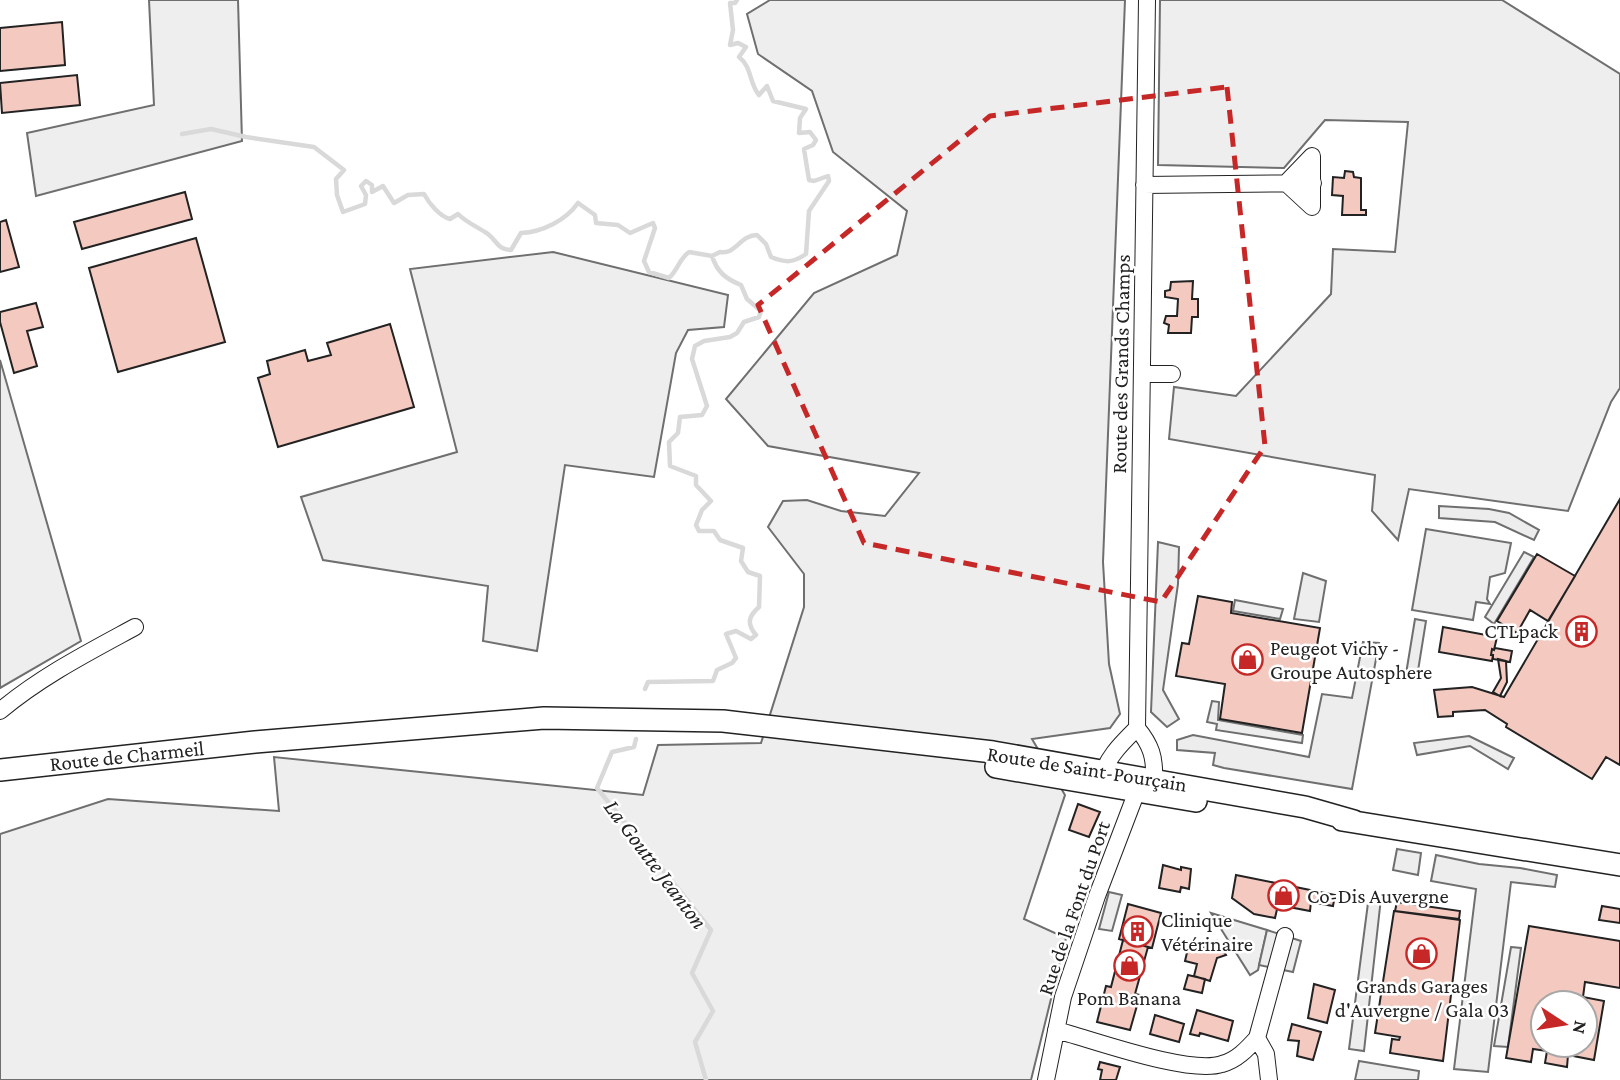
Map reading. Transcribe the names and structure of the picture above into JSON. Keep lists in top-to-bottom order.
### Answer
{
  "streets": {
    "main road": ["Route de Charmeil", "Route de Saint-Pourçain"],
    "street": ["Route des Grands Champs", "Rue de la Font du Port"]
  },
  "crossings": [
    ["Route des Grands Champs", "Route de Saint-Pourçain"],
    ["Route des Grands Champs", "Rue de la Font du Port"],
    ["Route de Charmeil", "Route de Saint-Pourçain"],
    ["Route de Saint-Pourçain", "Rue de la Font du Port"]
  ],
  "water": ["La Goutte Jeanton"],
  "places": {
    "building": ["CTLpack", "Clinique Vétérinaire"],
    "shop": [
      "Peugeot Vichy - Groupe Autosphere",
      "Co-Dis Auvergne",
      "Grands Garages d'Auvergne / Gala 03",
      "Pom Banana"
    ]
  },
  "north": "right"
}
